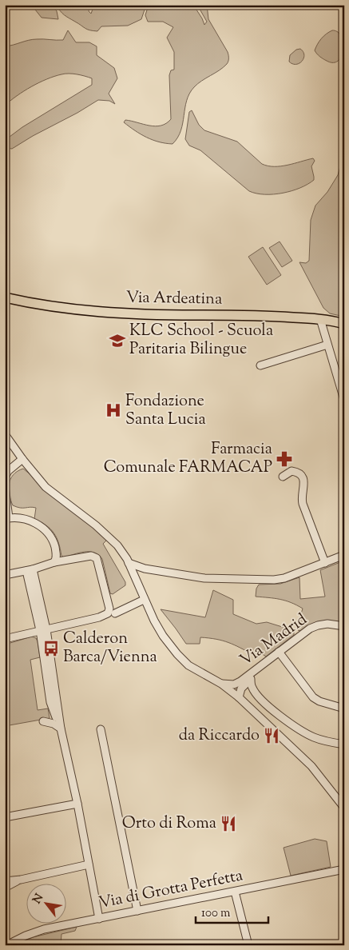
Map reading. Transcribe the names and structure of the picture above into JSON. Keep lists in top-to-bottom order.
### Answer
{
  "streets": {
    "main road": ["Via Ardeatina"],
    "street": ["Via Madrid", "Via di Grotta Perfetta"]
  },
  "places": {
    "school or university": ["KLC School - Scuola Paritaria Bilingue"],
    "hospital": ["Fondazione Santa Lucia"],
    "pharmacy": ["Farmacia Comunale FARMACAP"],
    "bus stop": ["Calderon Barca/Vienna"],
    "restaurant": ["da Riccardo", "Orto di Roma"]
  },
  "scale_bar": "100 m",
  "north": "top left"
}
